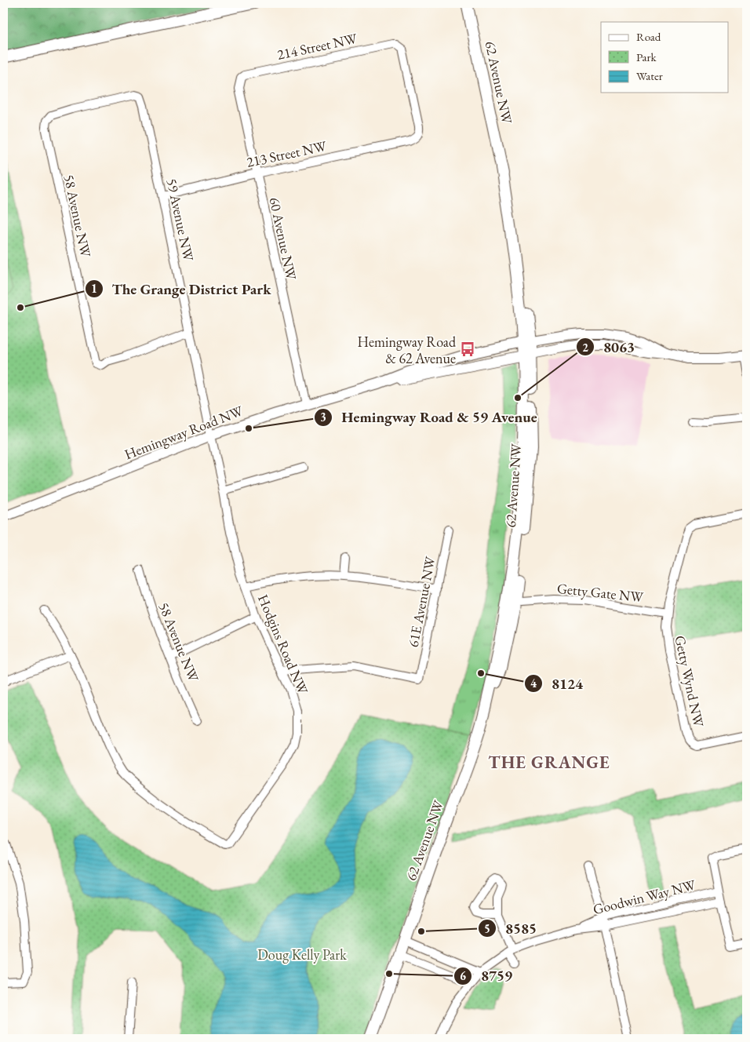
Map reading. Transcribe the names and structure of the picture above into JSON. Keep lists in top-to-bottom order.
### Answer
{
  "streets": {
    "main road": ["62 Avenue NW"],
    "street": [
      "214 Street NW",
      "213 Street NW",
      "58 Avenue NW",
      "59 Avenue NW",
      "60 Avenue NW",
      "Hemingway Road NW",
      "Getty Gate NW",
      "61E Avenue NW",
      "Hodgins Road NW",
      "Getty Wynd NW",
      "Goodwin Way NW"
    ]
  },
  "crossings": [
    ["214 Street NW", "213 Street NW"],
    ["214 Street NW", "60 Avenue NW"],
    ["62 Avenue NW", "Hemingway Road NW"],
    ["62 Avenue NW", "Getty Gate NW"],
    ["213 Street NW", "59 Avenue NW"],
    ["213 Street NW", "60 Avenue NW"],
    ["58 Avenue NW", "59 Avenue NW"],
    ["59 Avenue NW", "Hemingway Road NW"],
    ["59 Avenue NW", "Hodgins Road NW"],
    ["60 Avenue NW", "Hemingway Road NW"],
    ["Hemingway Road NW", "Hodgins Road NW"],
    ["Getty Gate NW", "Getty Wynd NW"],
    ["61E Avenue NW", "Hodgins Road NW"]
  ],
  "districts": ["THE GRANGE"],
  "parks": ["Doug Kelly Park"],
  "places": {
    "other": [
      "The Grange District Park",
      "8063",
      "Hemingway Road & 59 Avenue",
      "8124",
      "8585",
      "8759"
    ],
    "bus stop": ["Hemingway Road & 62 Avenue"]
  },
  "legend": ["Road", "Park", "Water"]
}
